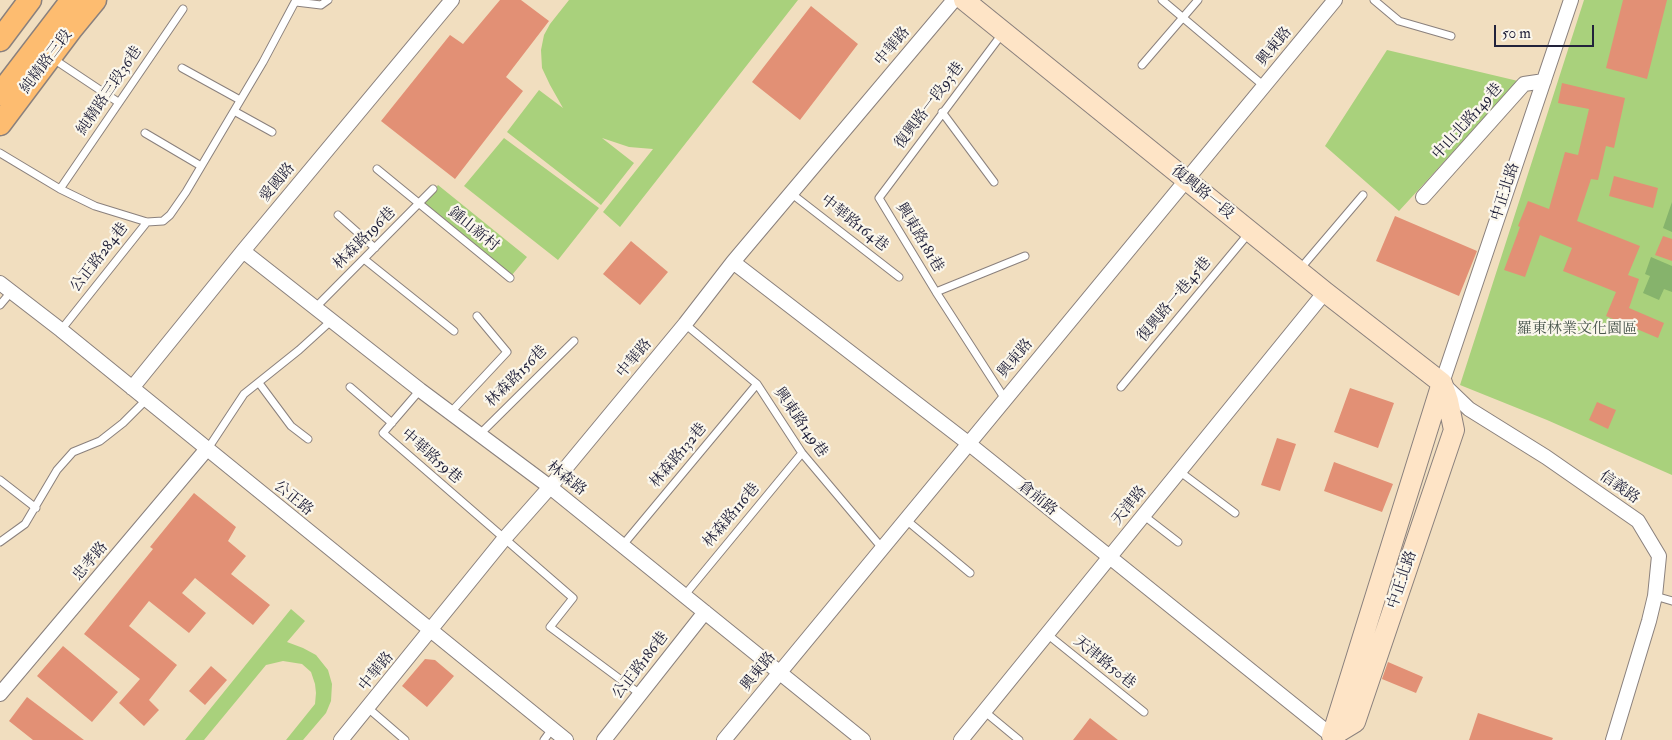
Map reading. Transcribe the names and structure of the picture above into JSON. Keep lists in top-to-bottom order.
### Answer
{
  "streets": {
    "main road": ["純精路三段", "中正北路", "復興路一段"],
    "street": [
      "中華路",
      "興東路",
      "中山北路149巷",
      "愛國路",
      "林森路",
      "信義路",
      "公正路",
      "倉前路",
      "天津路",
      "忠孝路",
      "公正路186巷"
    ],
    "lane": [
      "純精路三段36巷",
      "復興路一段93巷",
      "中華路164巷",
      "鍾山新村",
      "興東路181巷",
      "林森路196巷",
      "公正路284巷",
      "復興路一巷45巷",
      "林森路156巷",
      "興東路149巷",
      "林森路132巷",
      "中華路59巷",
      "林森路116巷",
      "天津路50巷"
    ]
  },
  "crossings": [
    ["中華路", "中華路164巷"],
    ["中華路", "興東路149巷"],
    ["中華路", "中華路59巷"],
    ["中華路", "林森路"],
    ["中華路", "公正路"],
    ["中華路", "倉前路"],
    ["興東路", "復興路一段"],
    ["興東路", "興東路181巷"],
    ["興東路", "興東路149巷"],
    ["興東路", "林森路"],
    ["興東路", "倉前路"],
    ["復興路一段93巷", "復興路一段"],
    ["復興路一段93巷", "興東路181巷"],
    ["中山北路149巷", "中正北路"],
    ["愛國路", "林森路"],
    ["愛國路", "公正路"],
    ["中正北路", "復興路一段"],
    ["中正北路", "信義路"],
    ["中正北路", "倉前路"],
    ["復興路一段", "復興路一巷45巷"],
    ["復興路一段", "信義路"],
    ["復興路一段", "天津路"],
    ["鍾山新村", "林森路196巷"],
    ["林森路196巷", "林森路"],
    ["公正路284巷", "公正路"],
    ["林森路156巷", "林森路"],
    ["興東路149巷", "林森路132巷"],
    ["興東路149巷", "林森路116巷"],
    ["林森路132巷", "林森路"],
    ["中華路59巷", "林森路"],
    ["林森路", "林森路116巷"],
    ["林森路", "公正路186巷"],
    ["公正路", "忠孝路"],
    ["倉前路", "天津路"],
    ["天津路", "天津路50巷"]
  ],
  "parks": ["羅東林業文化園區"],
  "scale_bar": "50 m"
}
